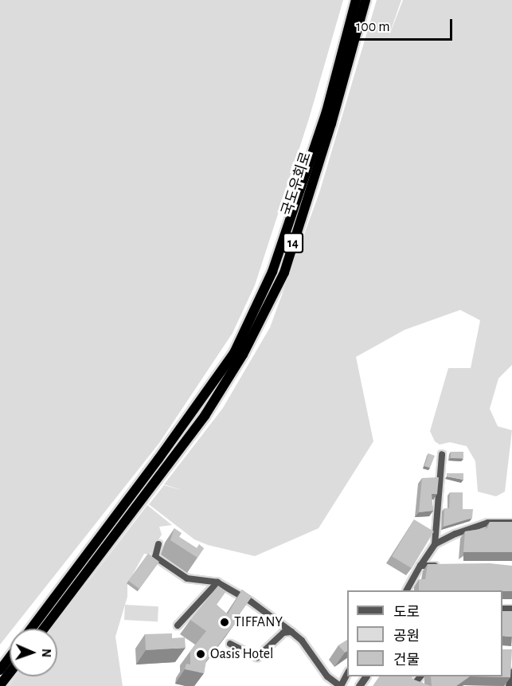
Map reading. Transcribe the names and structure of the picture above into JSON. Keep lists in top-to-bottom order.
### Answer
{
  "streets": {
    "highway": ["국도우회로", "14"]
  },
  "places": ["TIFFANY", "Oasis Hotel"],
  "legend": ["도로", "공원", "건물"],
  "scale_bar": "100 m",
  "north": "right"
}
